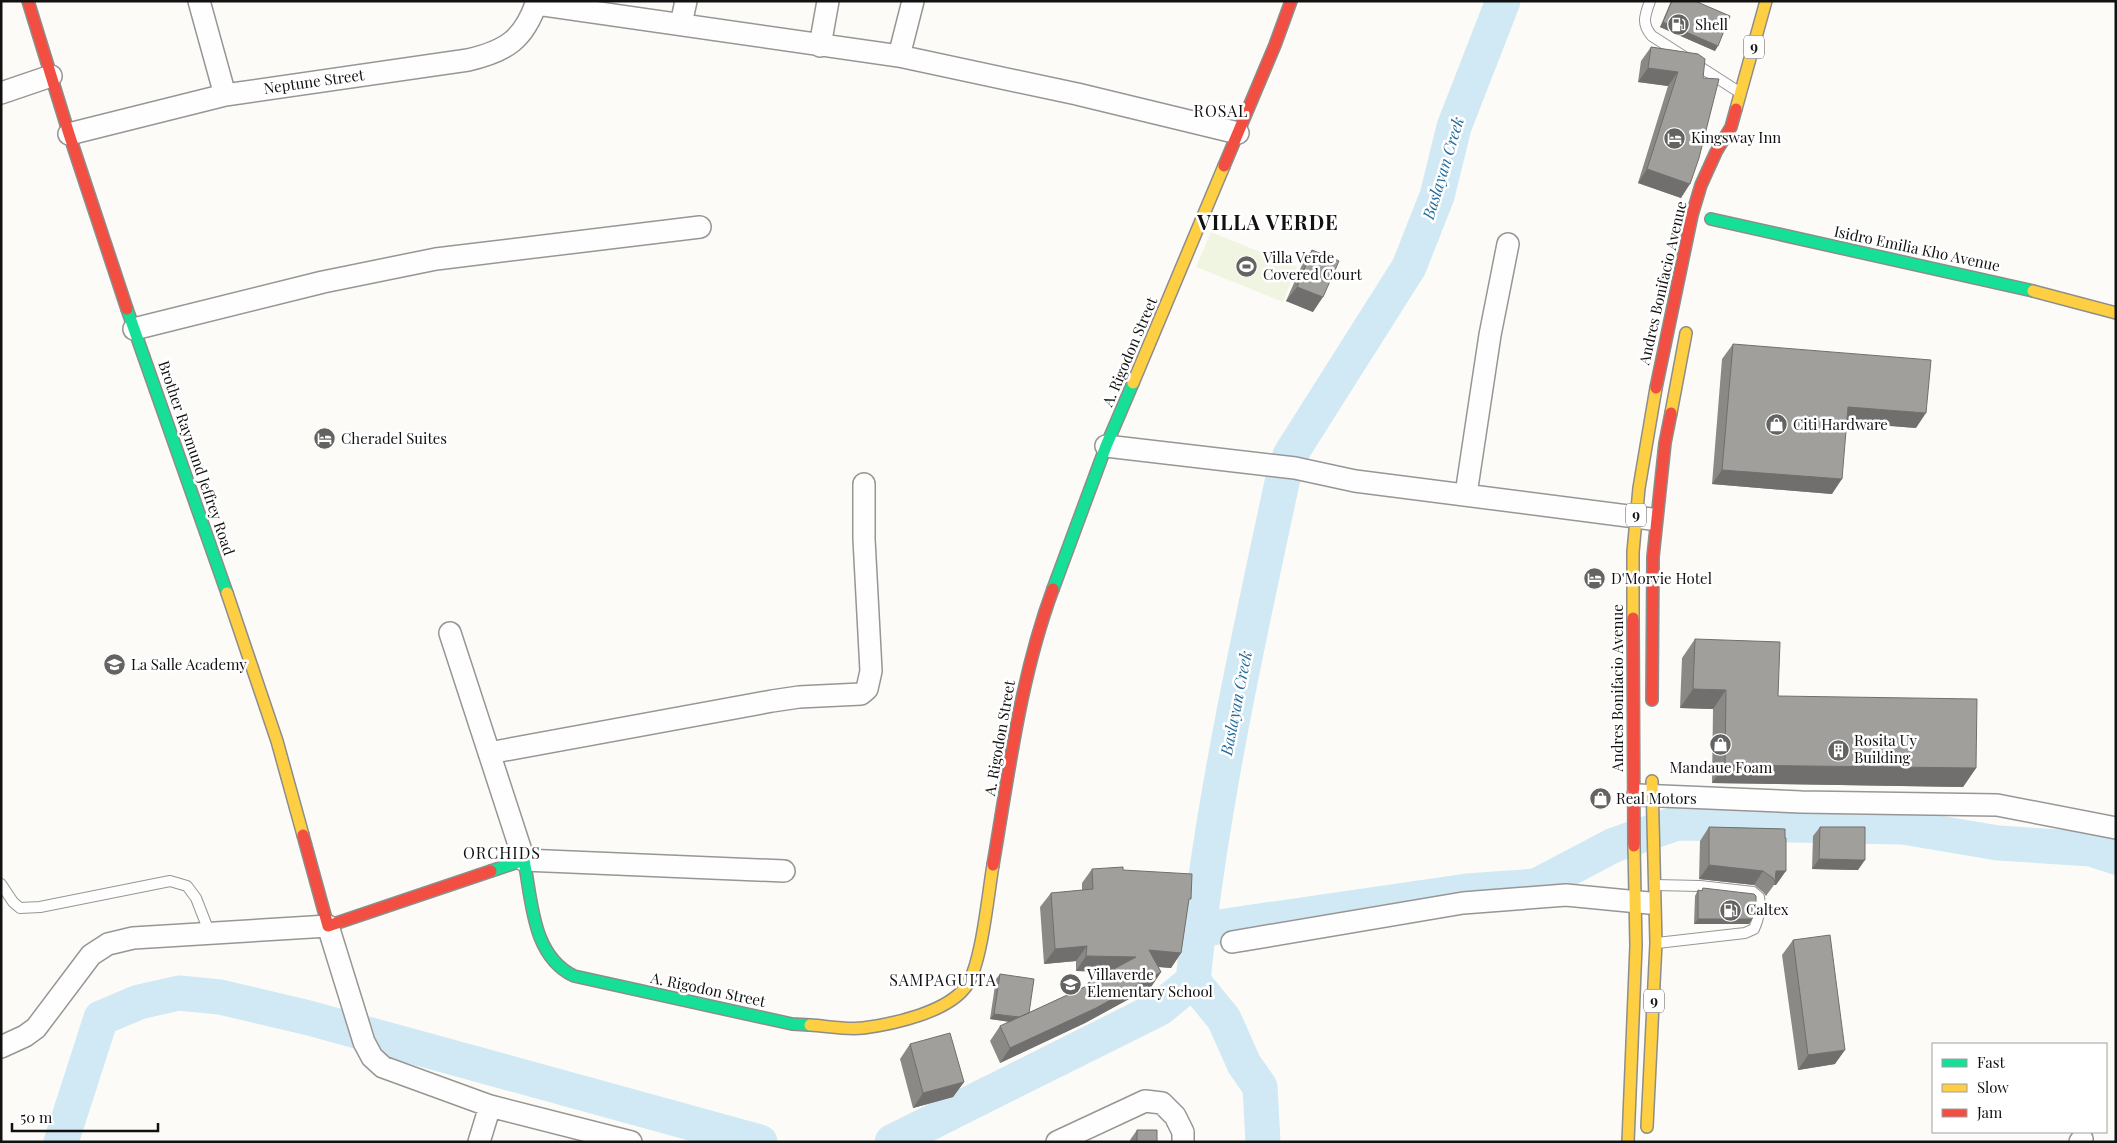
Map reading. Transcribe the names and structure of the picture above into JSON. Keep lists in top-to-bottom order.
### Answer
{
  "streets": {
    "main road": [
      "9",
      "Isidro Emilia Kho Avenue",
      "Andres Bonifacio Avenue",
      "A. Rigodon Street",
      "Brother Raymund Jeffrey Road"
    ],
    "street": ["Neptune Street"]
  },
  "crossings": [
    ["Neptune Street", "Brother Raymund Jeffrey Road"],
    ["Isidro Emilia Kho Avenue", "Andres Bonifacio Avenue"]
  ],
  "districts": [
    "ROSAL",
    "VILLA VERDE",
    "ORCHIDS",
    "SAMPAGUITA"
  ],
  "water": ["Baslayan Creek"],
  "places": {
    "fuel station": ["Shell", "Caltex"],
    "hotel": ["Kingsway Inn", "Cheradel Suites", "D'Morvie Hotel"],
    "sports": ["Villa Verde Covered Court"],
    "shop": ["Citi Hardware", "Mandaue Foam", "Real Motors"],
    "school or university": ["La Salle Academy", "Villaverde Elementary School"],
    "building": ["Rosita Uy Building"]
  },
  "legend": ["Fast", "Slow", "Jam"],
  "scale_bar": "50 m"
}
